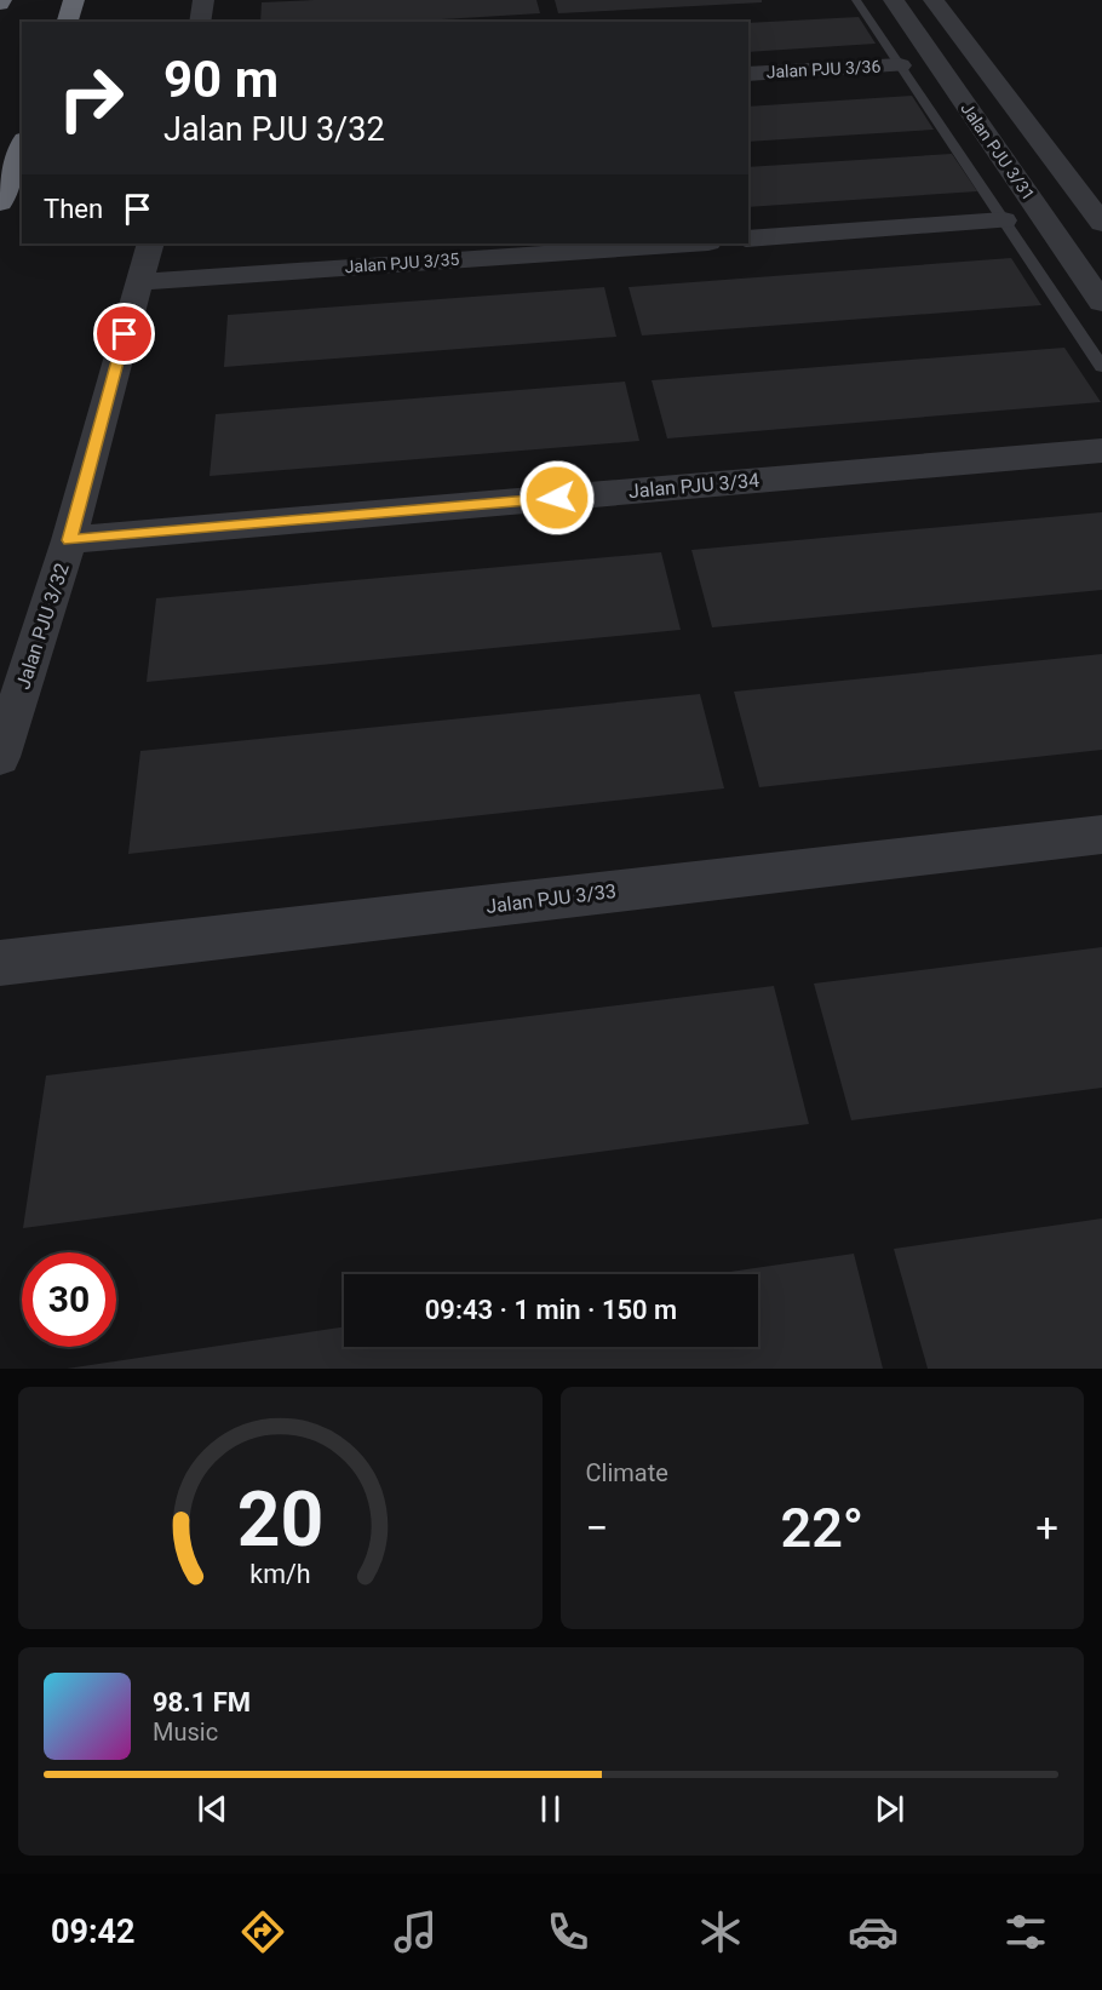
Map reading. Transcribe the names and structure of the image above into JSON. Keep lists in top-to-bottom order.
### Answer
{
  "streets": {
    "street": [
      "Jalan PJU 3/36",
      "Jalan PJU 3/31",
      "Jalan PJU 3/35",
      "Jalan PJU 3/34",
      "Jalan PJU 3/32",
      "Jalan PJU 3/33"
    ]
  },
  "crossings": [
    ["Jalan PJU 3/35", "Jalan PJU 3/32"],
    ["Jalan PJU 3/34", "Jalan PJU 3/32"]
  ],
  "page": {
    "turn": ["90 m", "Jalan PJU 3/32"],
    "then": "Then",
    "limit": "30",
    "trip": "09:43 · 1 min · 150 m",
    "tile": "Climate",
    "heat": ["−", "22°", "+"],
    "song": ["98.1 FM", "Music"],
    "tabs": "09:42",
    "gauge": ["20", "km/h"]
  }
}
